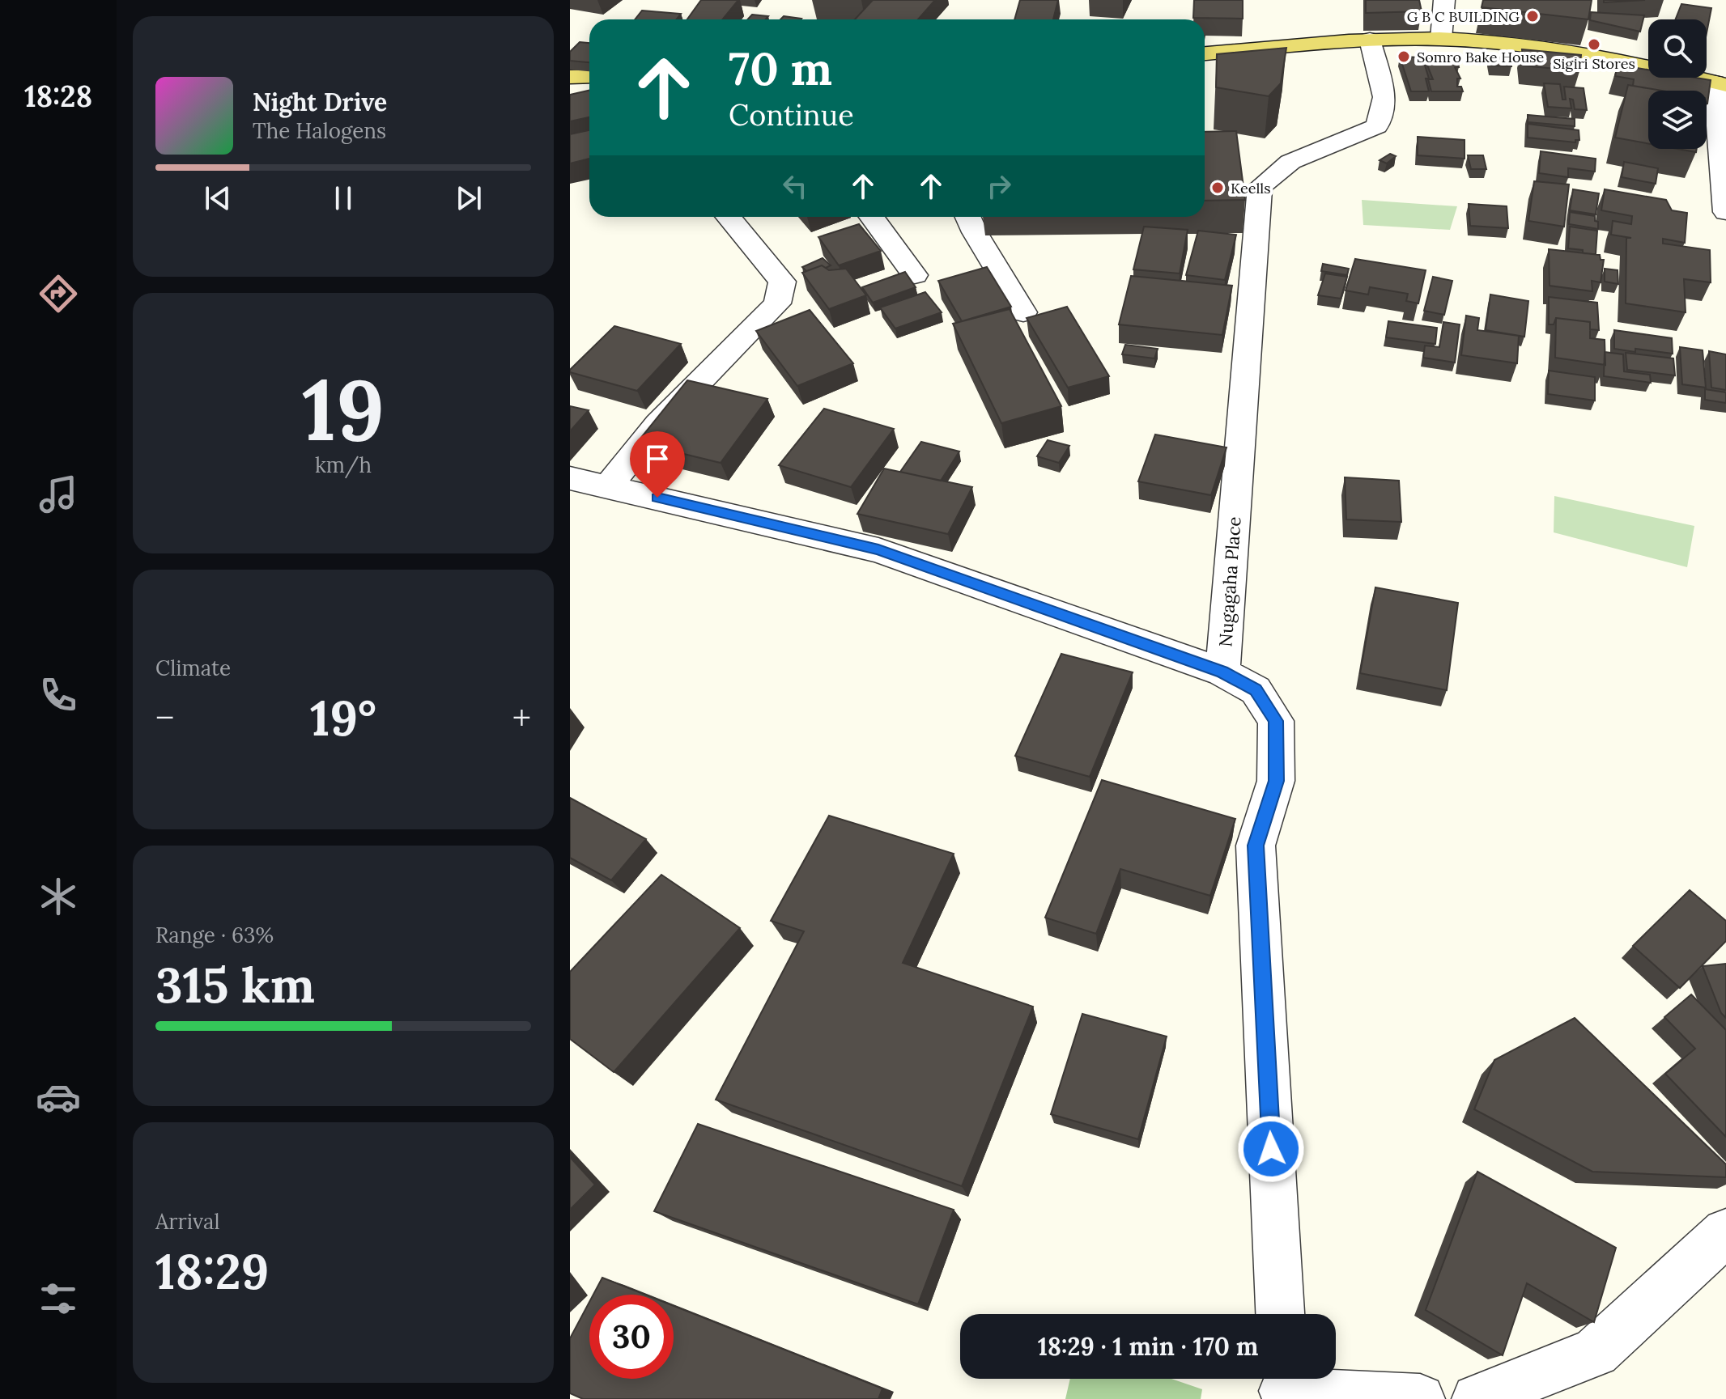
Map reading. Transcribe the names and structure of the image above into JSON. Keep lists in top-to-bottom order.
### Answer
{
  "streets": {
    "street": ["Nugagaha Place"]
  },
  "places": [
    "G B C BUILDING",
    "Sigiri Stores",
    "Somro Bake House",
    "Keells"
  ],
  "page": {
    "tabs": "18:28",
    "turn": ["70 m", "Continue"],
    "song": ["Night Drive", "The Halogens"],
    "tile": [
      ["19", "km/h"],
      "Climate",
      ["Range · 63%", "315 km"],
      ["Arrival", "18:29"]
    ],
    "heat": ["−", "19°", "+"],
    "limit": "30",
    "trip": "18:29 · 1 min · 170 m"
  }
}
